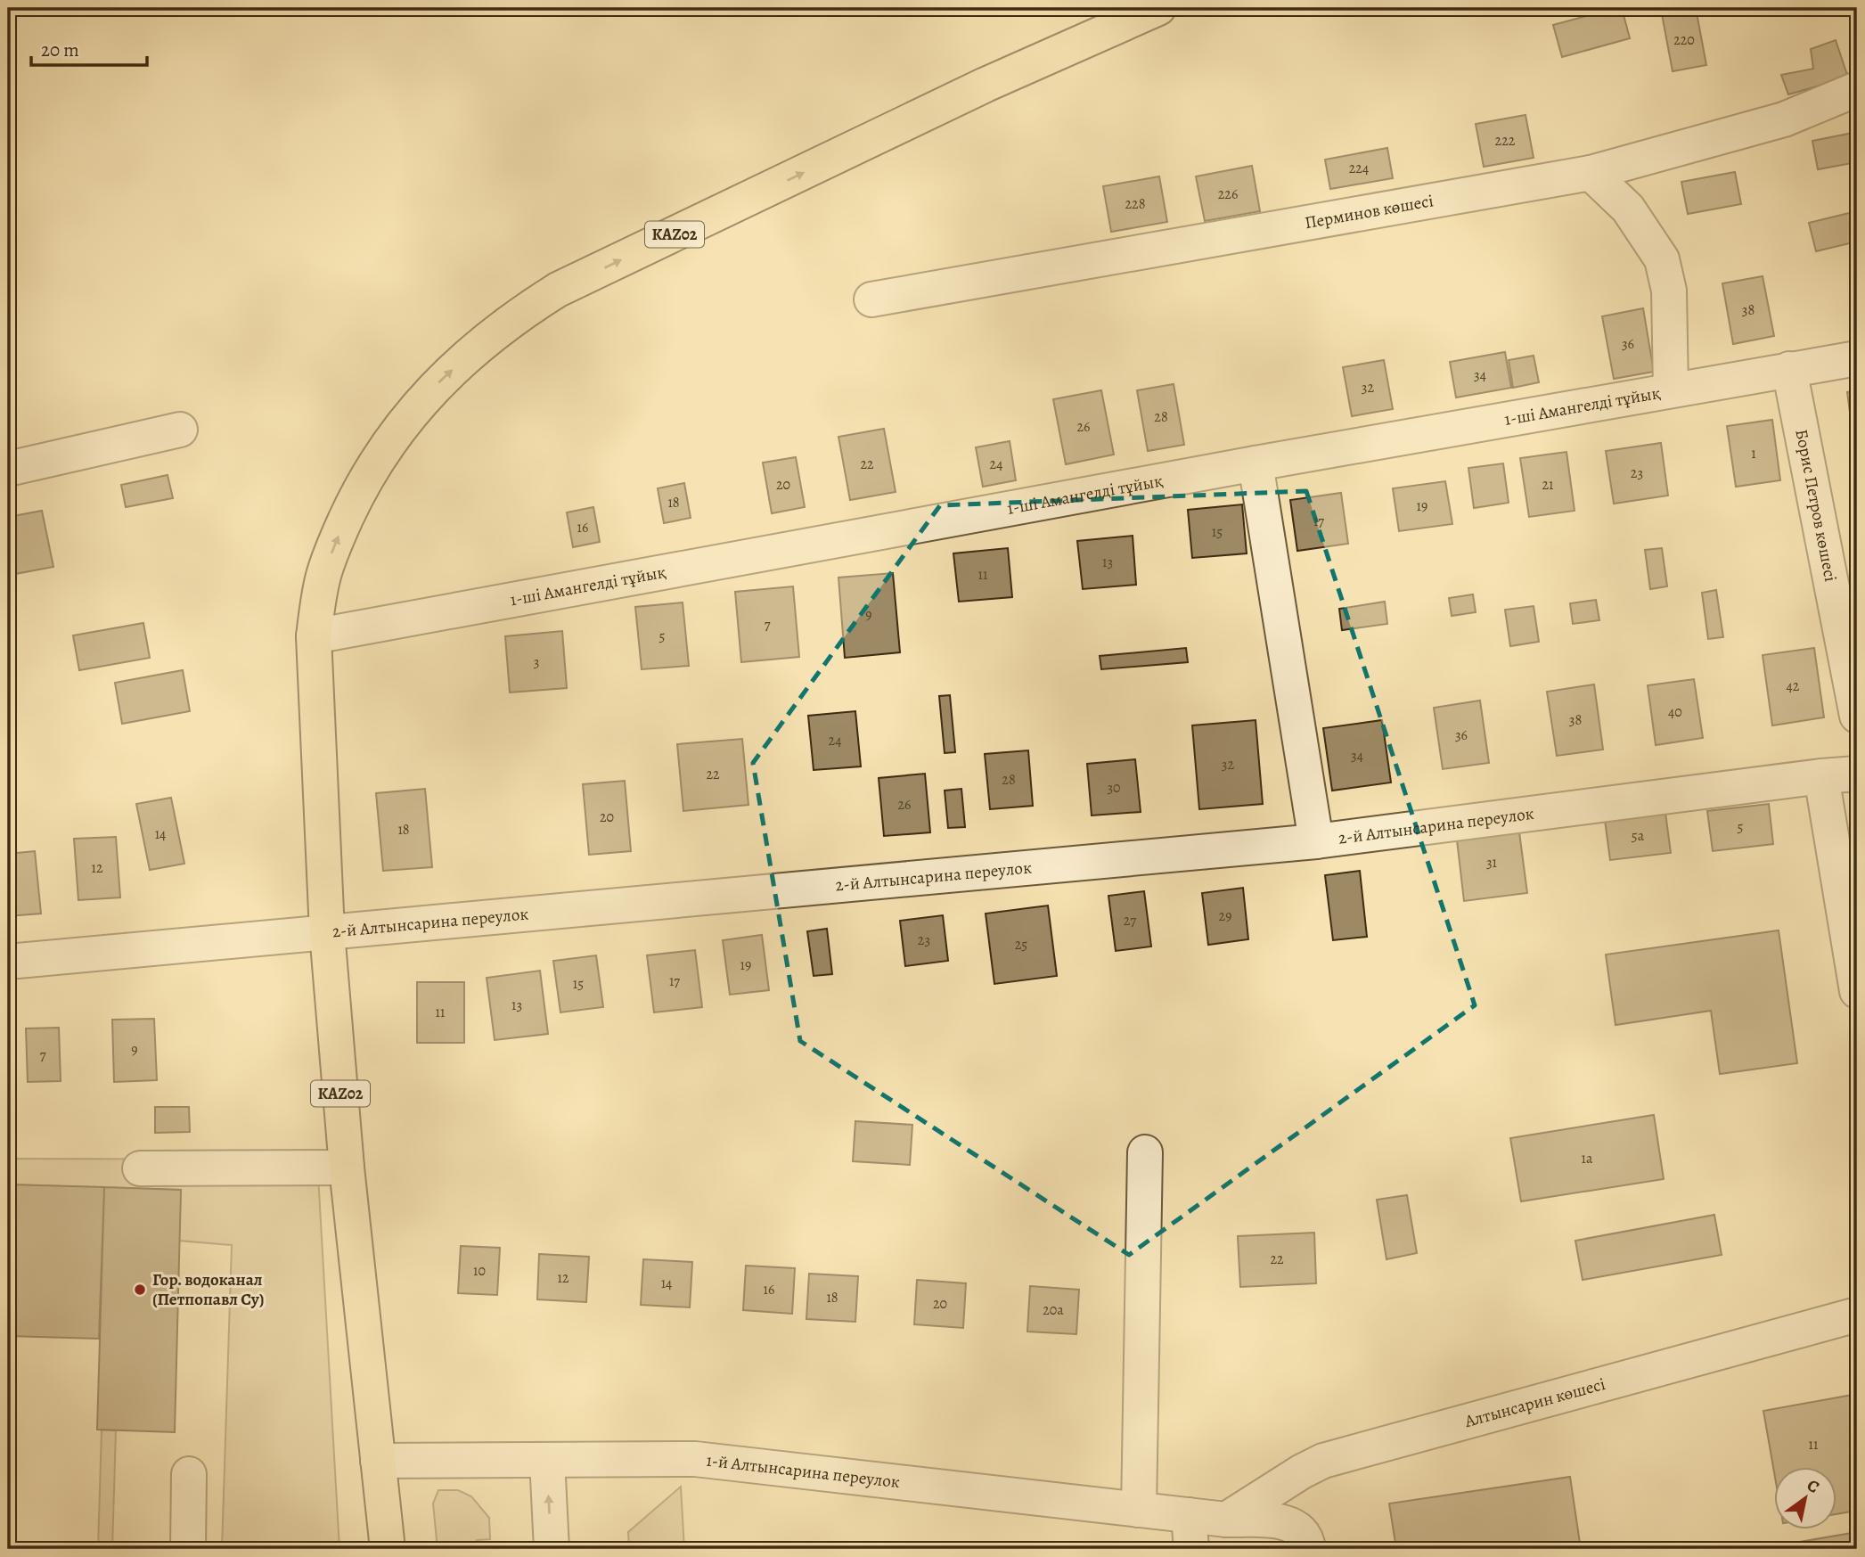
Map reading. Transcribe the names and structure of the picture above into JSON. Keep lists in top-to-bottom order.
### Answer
{
  "streets": {
    "highway": ["KAZ02"],
    "street": [
      "Перминов көшесі",
      "1-ші Амангелді тұйық",
      "Борис Петров көшесі",
      "2-й Алтынсарина переулок",
      "Алтынсарин көшесі",
      "1-й Алтынсарина переулок"
    ]
  },
  "crossings": [
    ["KAZ02", "1-ші Амангелді тұйық"],
    ["KAZ02", "2-й Алтынсарина переулок"],
    ["KAZ02", "1-й Алтынсарина переулок"],
    ["1-ші Амангелді тұйық", "Борис Петров көшесі"],
    ["Алтынсарин көшесі", "1-й Алтынсарина переулок"]
  ],
  "places": ["Гор. водоканал (Петпопавл Су)"],
  "house_numbers": [
    "220",
    "222",
    "224",
    "226",
    "228",
    "38",
    "36",
    "34",
    "32",
    "28",
    "26",
    "1",
    "22",
    "24",
    "23",
    "20",
    "21",
    "18",
    "19",
    "17",
    "16",
    "15",
    "13",
    "11",
    "9",
    "7",
    "5",
    "3",
    "42",
    "40",
    "38",
    "36",
    "24",
    "34",
    "32",
    "22",
    "28",
    "30",
    "26",
    "20",
    "5",
    "18",
    "14",
    "5а",
    "31",
    "12",
    "29",
    "27",
    "23",
    "25",
    "19",
    "17",
    "15",
    "13",
    "11",
    "9",
    "7",
    "1а",
    "22",
    "10",
    "12",
    "14",
    "16",
    "18",
    "20",
    "20а",
    "11"
  ],
  "scale_bar": "20 m",
  "north": "top right"
}
